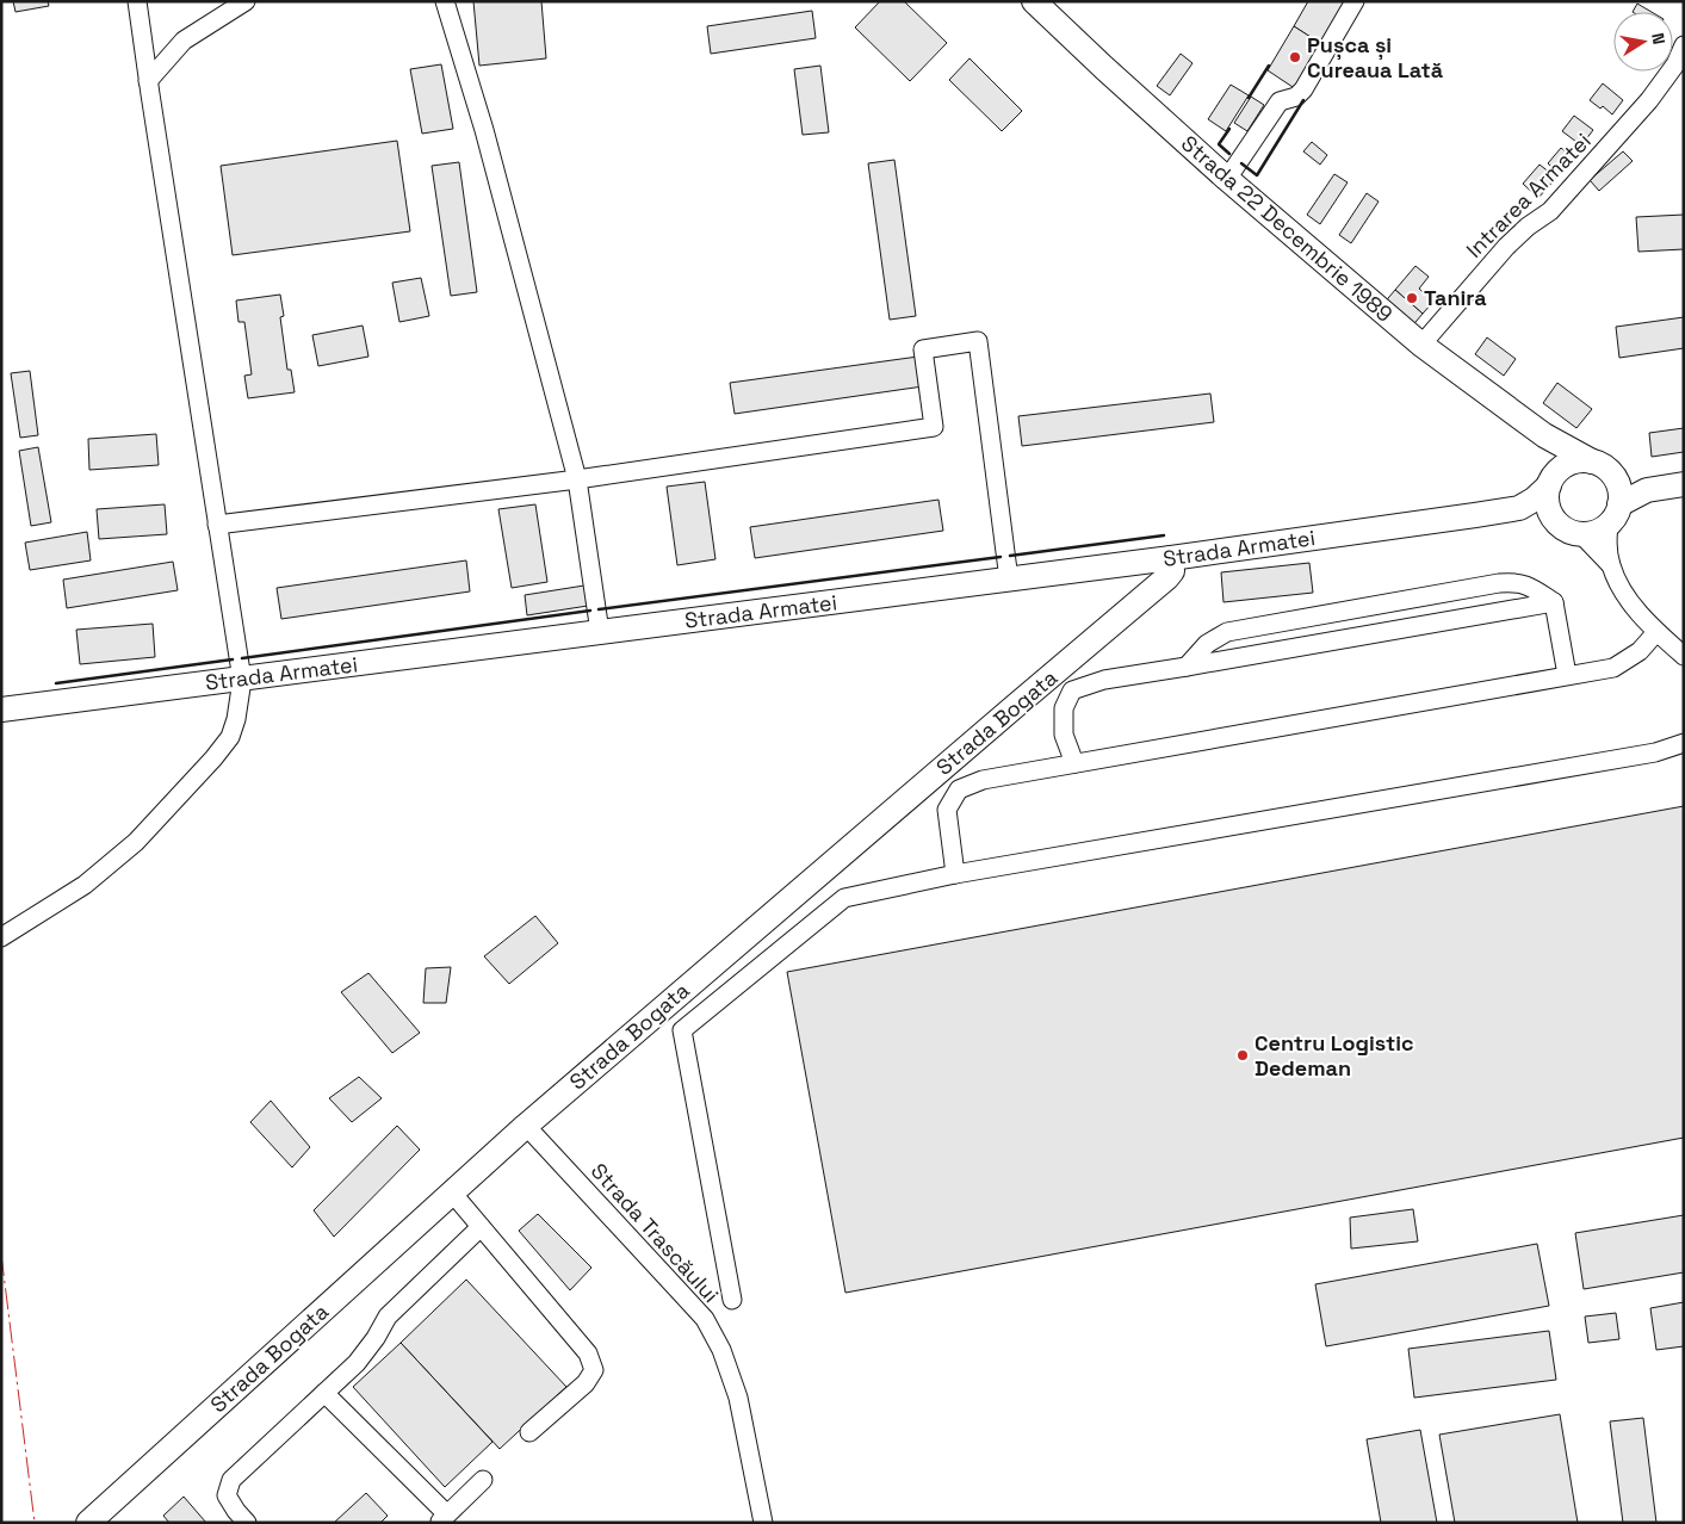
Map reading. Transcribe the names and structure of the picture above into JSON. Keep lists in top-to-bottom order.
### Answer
{
  "streets": {
    "main road": ["Strada 22 Decembrie 1989", "Strada Armatei", "Strada Bogata"],
    "street": ["Intrarea Armatei", "Strada Trascăului"]
  },
  "crossings": [
    ["Intrarea Armatei", "Strada 22 Decembrie 1989"],
    ["Strada 22 Decembrie 1989", "Strada Armatei"],
    ["Strada Armatei", "Strada Bogata"],
    ["Strada Bogata", "Strada Trascăului"]
  ],
  "places": ["Pușca și Cureaua Lată", "Tanira", "Centru Logistic Dedeman"],
  "north": "right"
}
